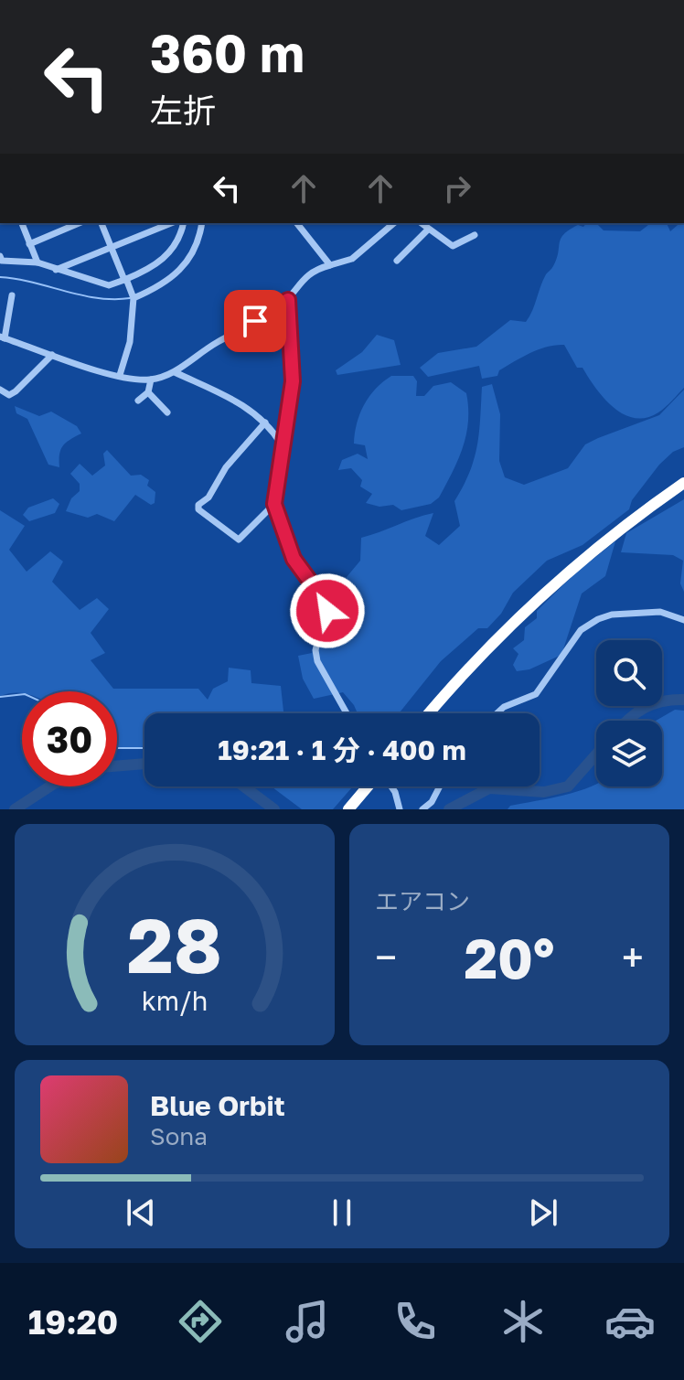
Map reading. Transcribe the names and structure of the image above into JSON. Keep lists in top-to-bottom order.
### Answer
{
  "page": {
    "turn": ["360 m", "左折"],
    "limit": "30",
    "trip": "19:21 · 1 分 · 400 m",
    "tile": "エアコン",
    "heat": ["−", "20°", "+"],
    "song": ["Blue Orbit", "Sona"],
    "tabs": "19:20",
    "gauge": ["28", "km/h"]
  }
}
